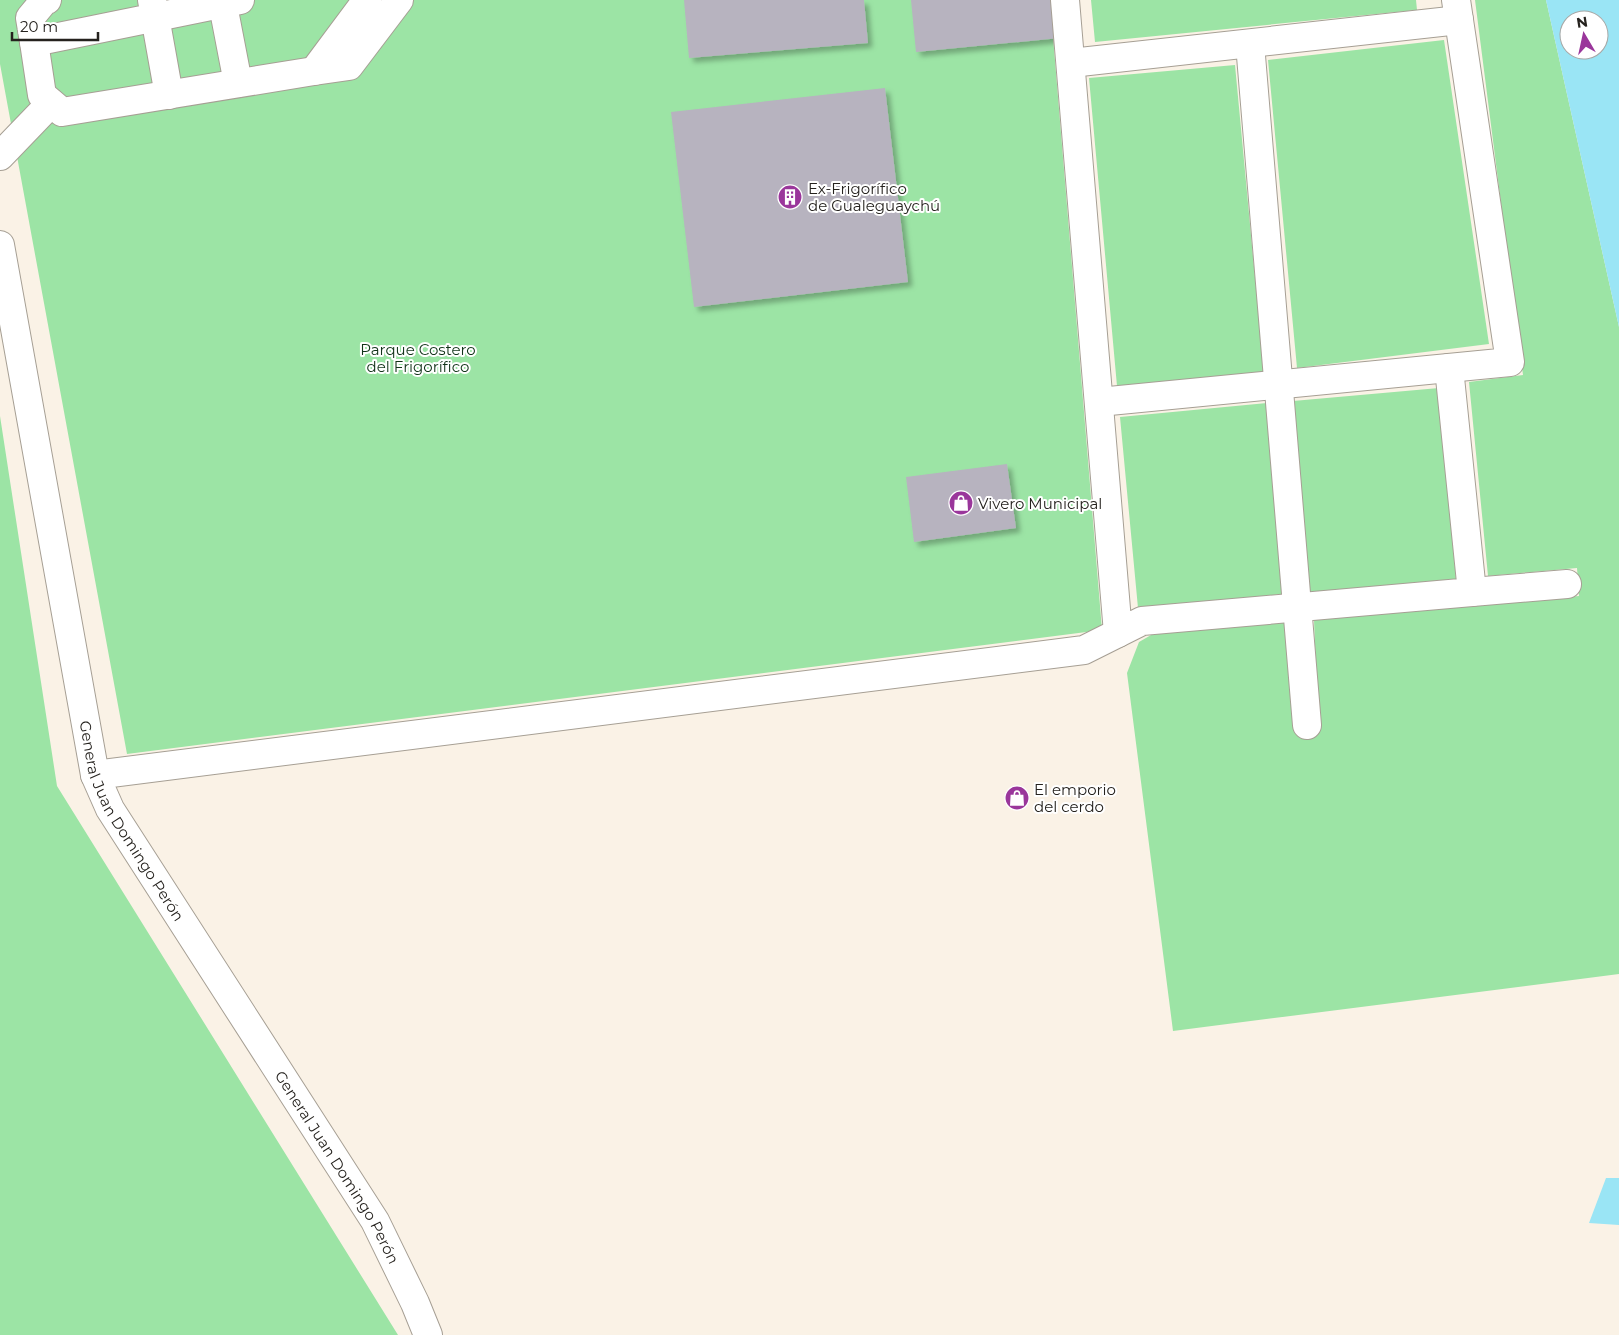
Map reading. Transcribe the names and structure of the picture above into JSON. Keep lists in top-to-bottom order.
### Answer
{
  "streets": {
    "street": ["General Juan Domingo Perón"]
  },
  "parks": ["Parque Costero del Frigorífico"],
  "places": {
    "building": ["Ex-Frigorífico de Gualeguaychú"],
    "shop": ["Vivero Municipal", "El emporio del cerdo"]
  },
  "scale_bar": "20 m",
  "north": "top"
}
